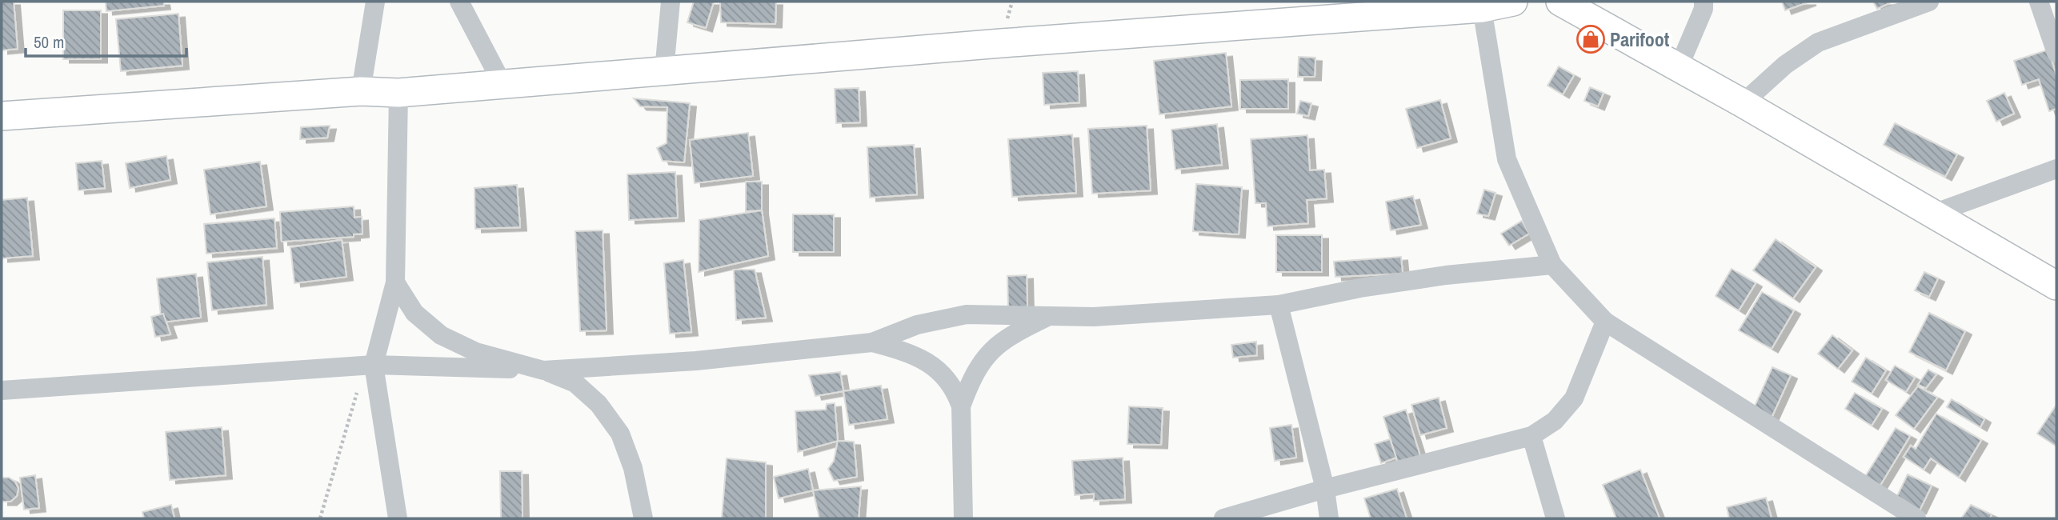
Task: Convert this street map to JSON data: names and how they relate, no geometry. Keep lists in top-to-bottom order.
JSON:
{
  "places": {
    "shop": ["Parifoot"]
  },
  "scale_bar": "50 m"
}
